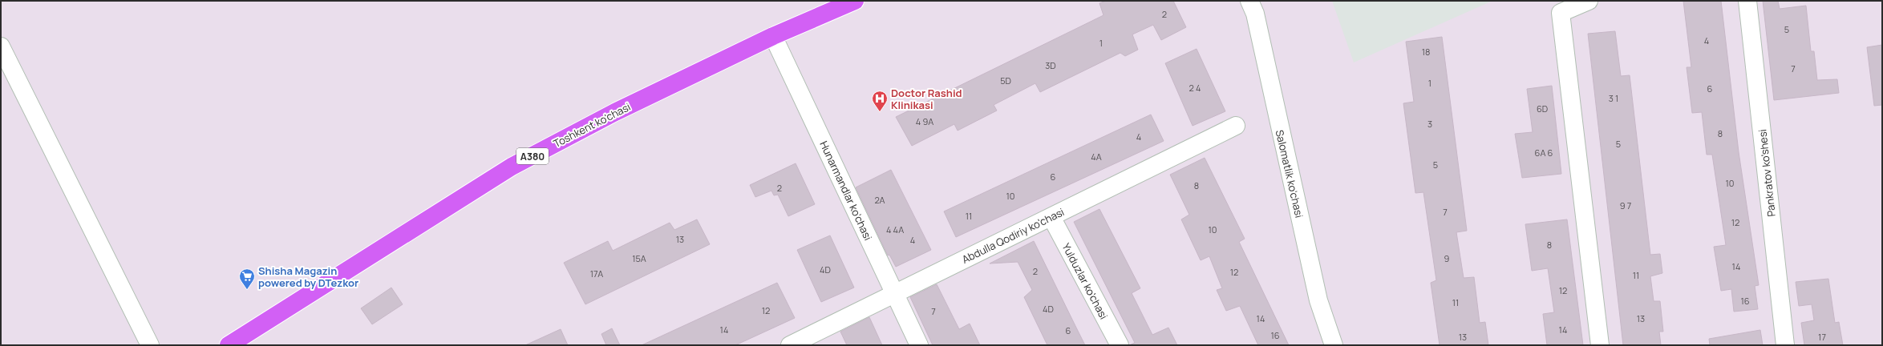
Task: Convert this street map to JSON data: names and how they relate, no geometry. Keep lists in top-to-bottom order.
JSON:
{
  "streets": {
    "highway": ["Toshkent ko'chasi", "A380"],
    "street": [
      "Pankratov ko'shesi",
      "Salomatlik ko'chasi",
      "Hunarmandlar ko'chasi",
      "Abdulla Qodiriy ko'chasi",
      "Yulduzlar ko'chasi"
    ]
  },
  "crossings": [
    ["Toshkent ko'chasi", "Hunarmandlar ko'chasi"],
    ["Hunarmandlar ko'chasi", "Abdulla Qodiriy ko'chasi"],
    ["Abdulla Qodiriy ko'chasi", "Yulduzlar ko'chasi"]
  ],
  "places": {
    "hospital": ["Doctor Rashid Klinikasi"],
    "supermarket": ["Shisha Magazin powered by DTezkor"]
  },
  "house_numbers": [
    "2",
    "5",
    "4",
    "1",
    "18",
    "3D",
    "7",
    "5D",
    "1",
    "2 4",
    "6",
    "3 1",
    "6D",
    "4 9A",
    "3",
    "8",
    "4",
    "5",
    "6A 6",
    "4A",
    "5",
    "6",
    "10",
    "8",
    "2",
    "10",
    "2A",
    "9 7",
    "7",
    "11",
    "12",
    "4 4A",
    "10",
    "13",
    "4",
    "8",
    "15A",
    "9",
    "14",
    "4D",
    "2",
    "12",
    "17A",
    "11",
    "12",
    "16",
    "11",
    "4D",
    "12",
    "7",
    "14",
    "13",
    "14",
    "14",
    "6",
    "16",
    "13",
    "17"
  ]
}
